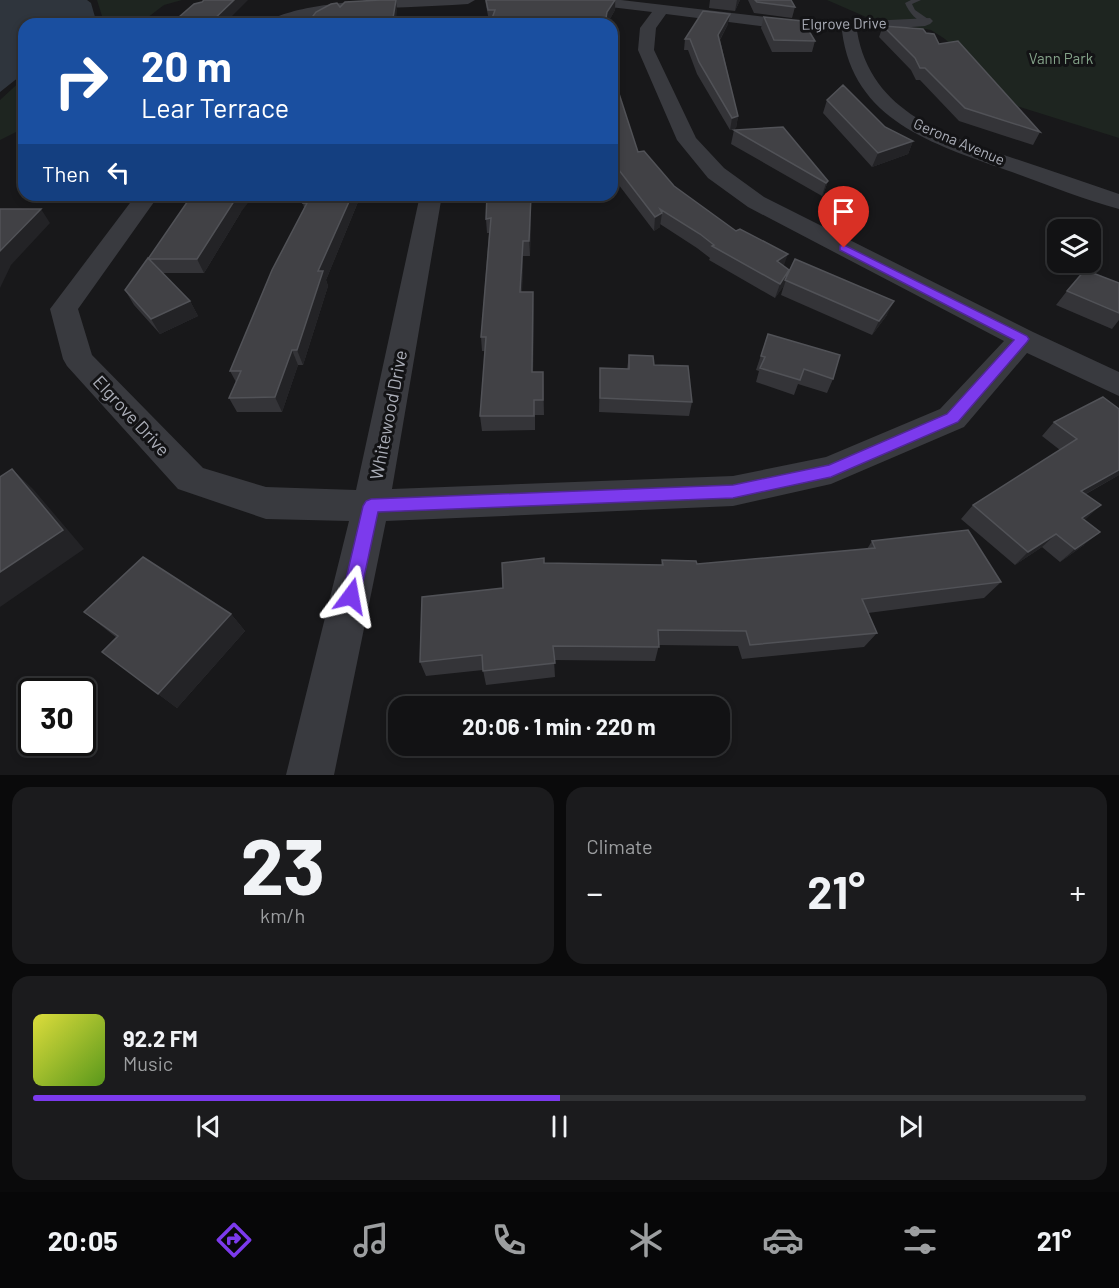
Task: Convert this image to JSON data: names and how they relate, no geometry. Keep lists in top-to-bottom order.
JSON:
{
  "streets": {
    "street": ["Elgrove Drive", "Gerona Avenue", "Whitewood Drive"]
  },
  "crossings": [
    ["Elgrove Drive", "Gerona Avenue"],
    ["Elgrove Drive", "Whitewood Drive"]
  ],
  "parks": ["Vann Park"],
  "page": {
    "turn": ["20 m", "Lear Terrace"],
    "then": "Then",
    "limit": "30",
    "trip": "20:06 · 1 min · 220 m",
    "tile": [
      ["23", "km/h"],
      "Climate"
    ],
    "heat": ["−", "21°", "+"],
    "song": ["92.2 FM", "Music"],
    "tabs": ["20:05", "21°"]
  }
}
